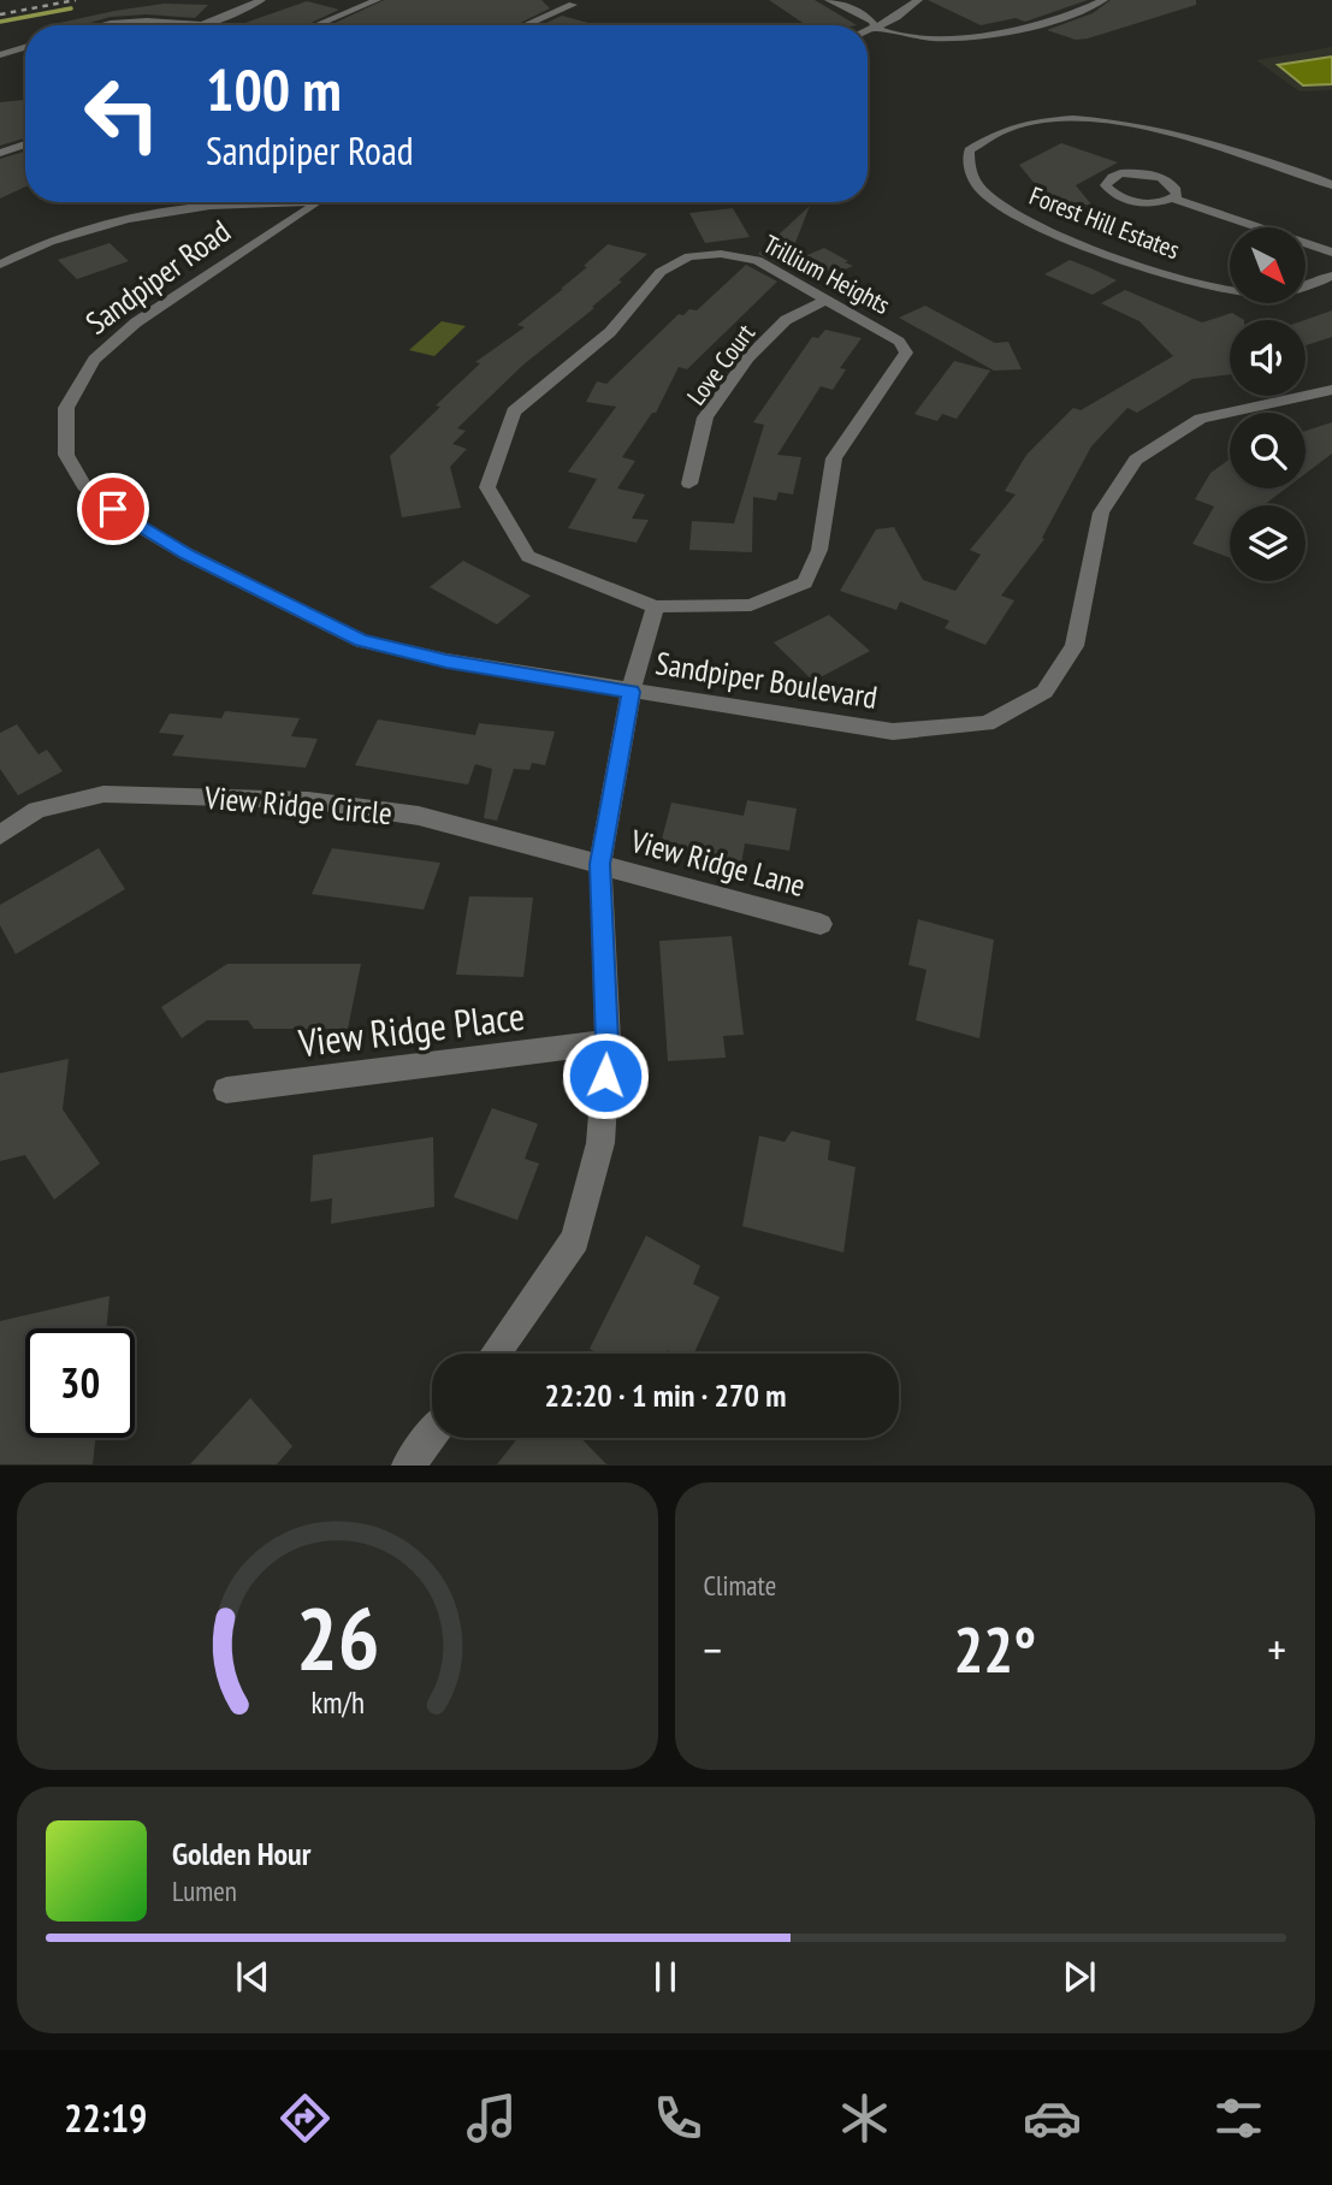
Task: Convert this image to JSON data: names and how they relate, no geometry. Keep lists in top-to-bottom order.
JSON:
{
  "streets": {
    "street": [
      "Forest Hill Estates",
      "Trillium Heights",
      "Sandpiper Road",
      "Love Court",
      "Sandpiper Boulevard",
      "View Ridge Circle",
      "View Ridge Lane",
      "View Ridge Place"
    ]
  },
  "crossings": [
    ["Trillium Heights", "Love Court"],
    ["Sandpiper Road", "Sandpiper Boulevard"],
    ["View Ridge Circle", "View Ridge Lane"]
  ],
  "north": "bottom right",
  "page": {
    "turn": ["100 m", "Sandpiper Road"],
    "limit": "30",
    "trip": "22:20 · 1 min · 270 m",
    "tile": "Climate",
    "heat": ["−", "22°", "+"],
    "song": ["Golden Hour", "Lumen"],
    "tabs": "22:19",
    "gauge": ["26", "km/h"]
  }
}
